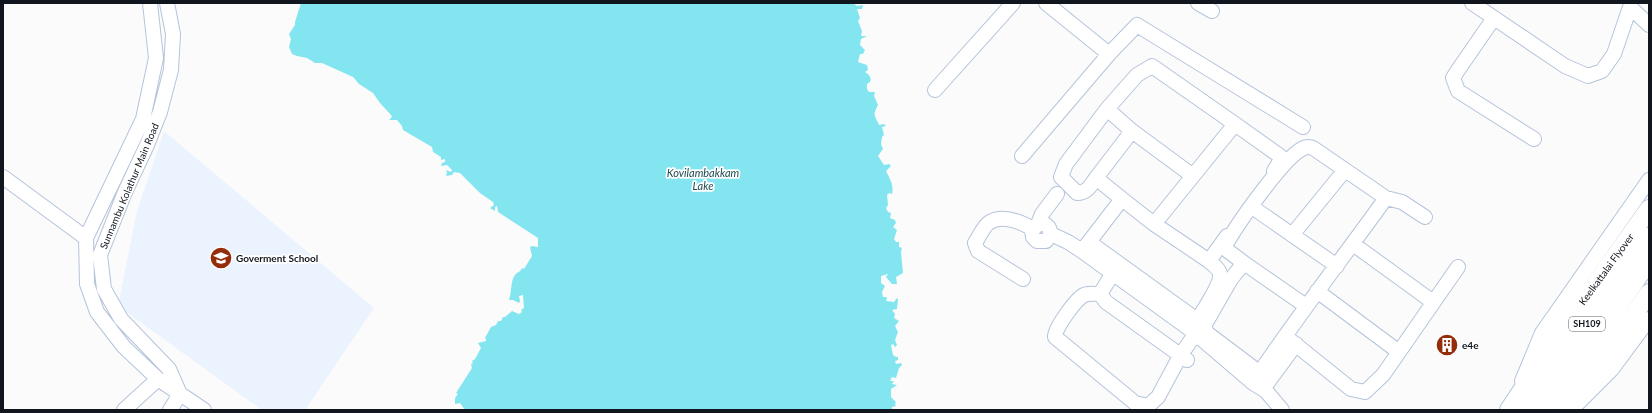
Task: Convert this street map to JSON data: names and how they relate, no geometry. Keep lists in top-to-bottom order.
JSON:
{
  "streets": {
    "main road": ["Keelkattalai Flyover", "SH109"],
    "street": ["Sunnambu Kolathur Main Road"]
  },
  "crossings": [
    ["Keelkattalai Flyover", "SH109"]
  ],
  "water": ["Kovilambakkam Lake"],
  "places": {
    "school or university": ["Goverment School"],
    "building": ["e4e"]
  }
}
